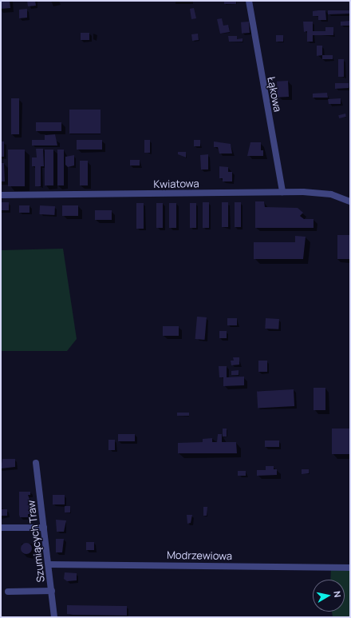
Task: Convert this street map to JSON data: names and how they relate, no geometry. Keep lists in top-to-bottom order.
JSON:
{
  "streets": {
    "street": [
      "Łąkowa",
      "Kwiatowa",
      "Szumiących Traw",
      "Modrzewiowa"
    ]
  },
  "crossings": [
    ["Łąkowa", "Kwiatowa"],
    ["Szumiących Traw", "Modrzewiowa"]
  ],
  "north": "right"
}
